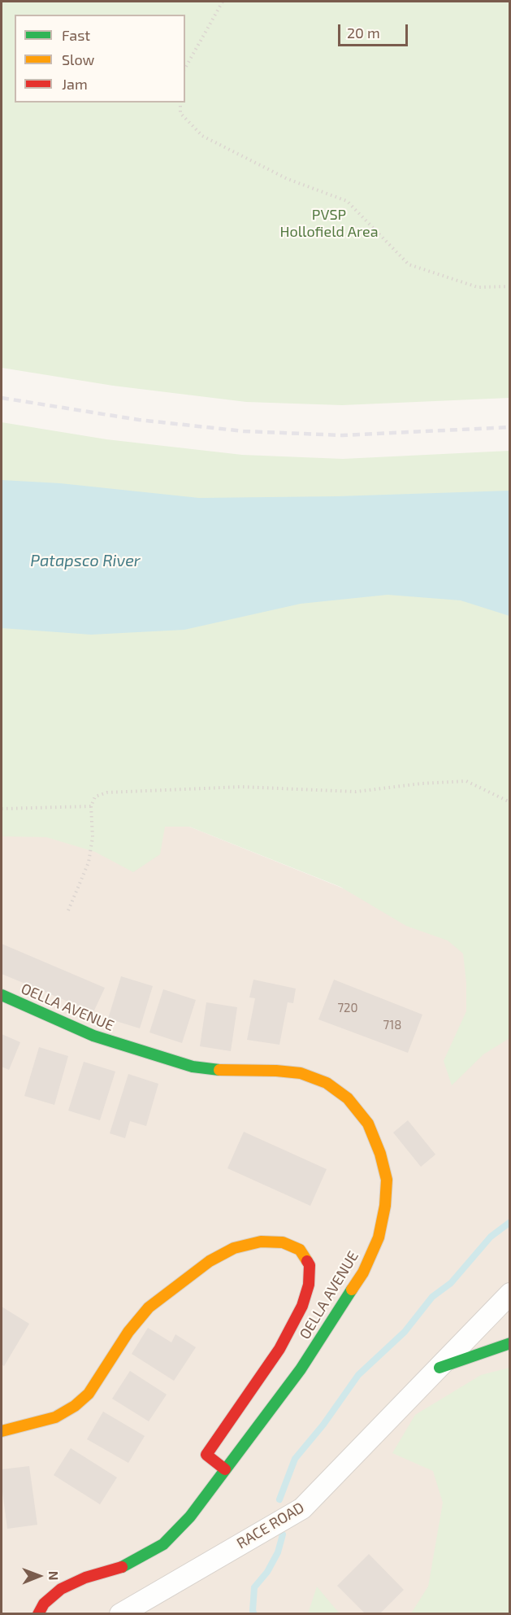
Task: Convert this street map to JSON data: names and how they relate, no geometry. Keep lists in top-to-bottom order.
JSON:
{
  "streets": {
    "street": ["OELLA AVENUE", "RACE ROAD"]
  },
  "water": ["Patapsco River"],
  "parks": ["PVSP Hollofield Area"],
  "house_numbers": ["720", "718"],
  "legend": ["Fast", "Slow", "Jam"],
  "scale_bar": "20 m",
  "north": "right"
}
